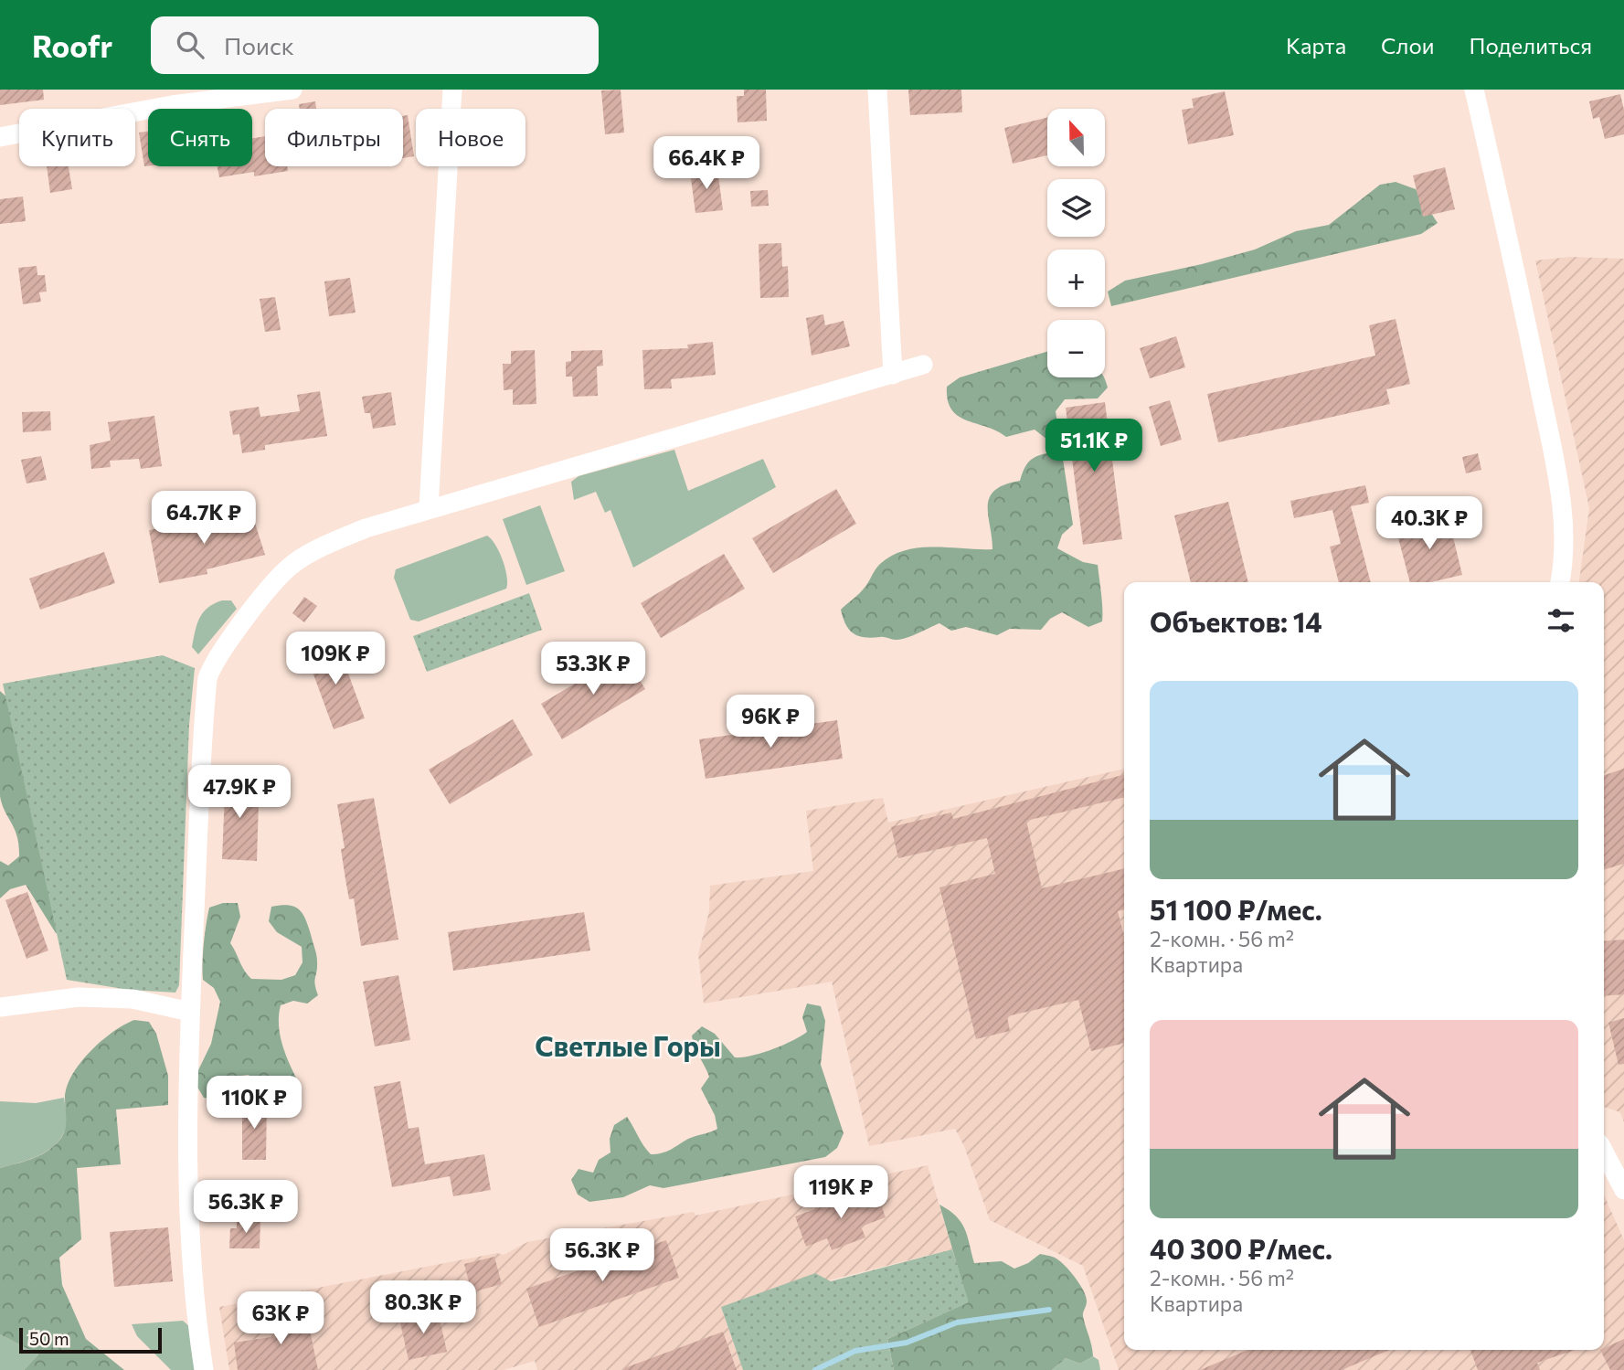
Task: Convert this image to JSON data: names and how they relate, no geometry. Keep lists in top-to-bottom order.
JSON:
{
  "districts": ["Светлые Горы"],
  "scale_bar": "50 m",
  "north": "top",
  "page": {
    "header": "Roofr",
    "search": "Поиск",
    "nav": ["Карта", "Слои", "Поделиться"],
    "map_buttons": ["+", "−"],
    "chip": [
      "Купить",
      "Снять",
      "Фильтры",
      "Новое"
    ],
    "price": [
      "66.4K ₽",
      "51.1K ₽",
      "64.7K ₽",
      "40.3K ₽",
      "109K ₽",
      "53.3K ₽",
      "96K ₽",
      "47.9K ₽",
      "110K ₽",
      "119K ₽",
      "56.3K ₽",
      "56.3K ₽",
      "80.3K ₽",
      "63K ₽"
    ],
    "heading": "Объектов: 14",
    "list": [
      {
        "name": "51 100 ₽/мес.",
        "note": "2-комн. · 56 m² · Квартира"
      },
      {
        "name": "40 300 ₽/мес.",
        "note": "2-комн. · 56 m² · Квартира"
      }
    ],
    "scale": "50 m"
  }
}
